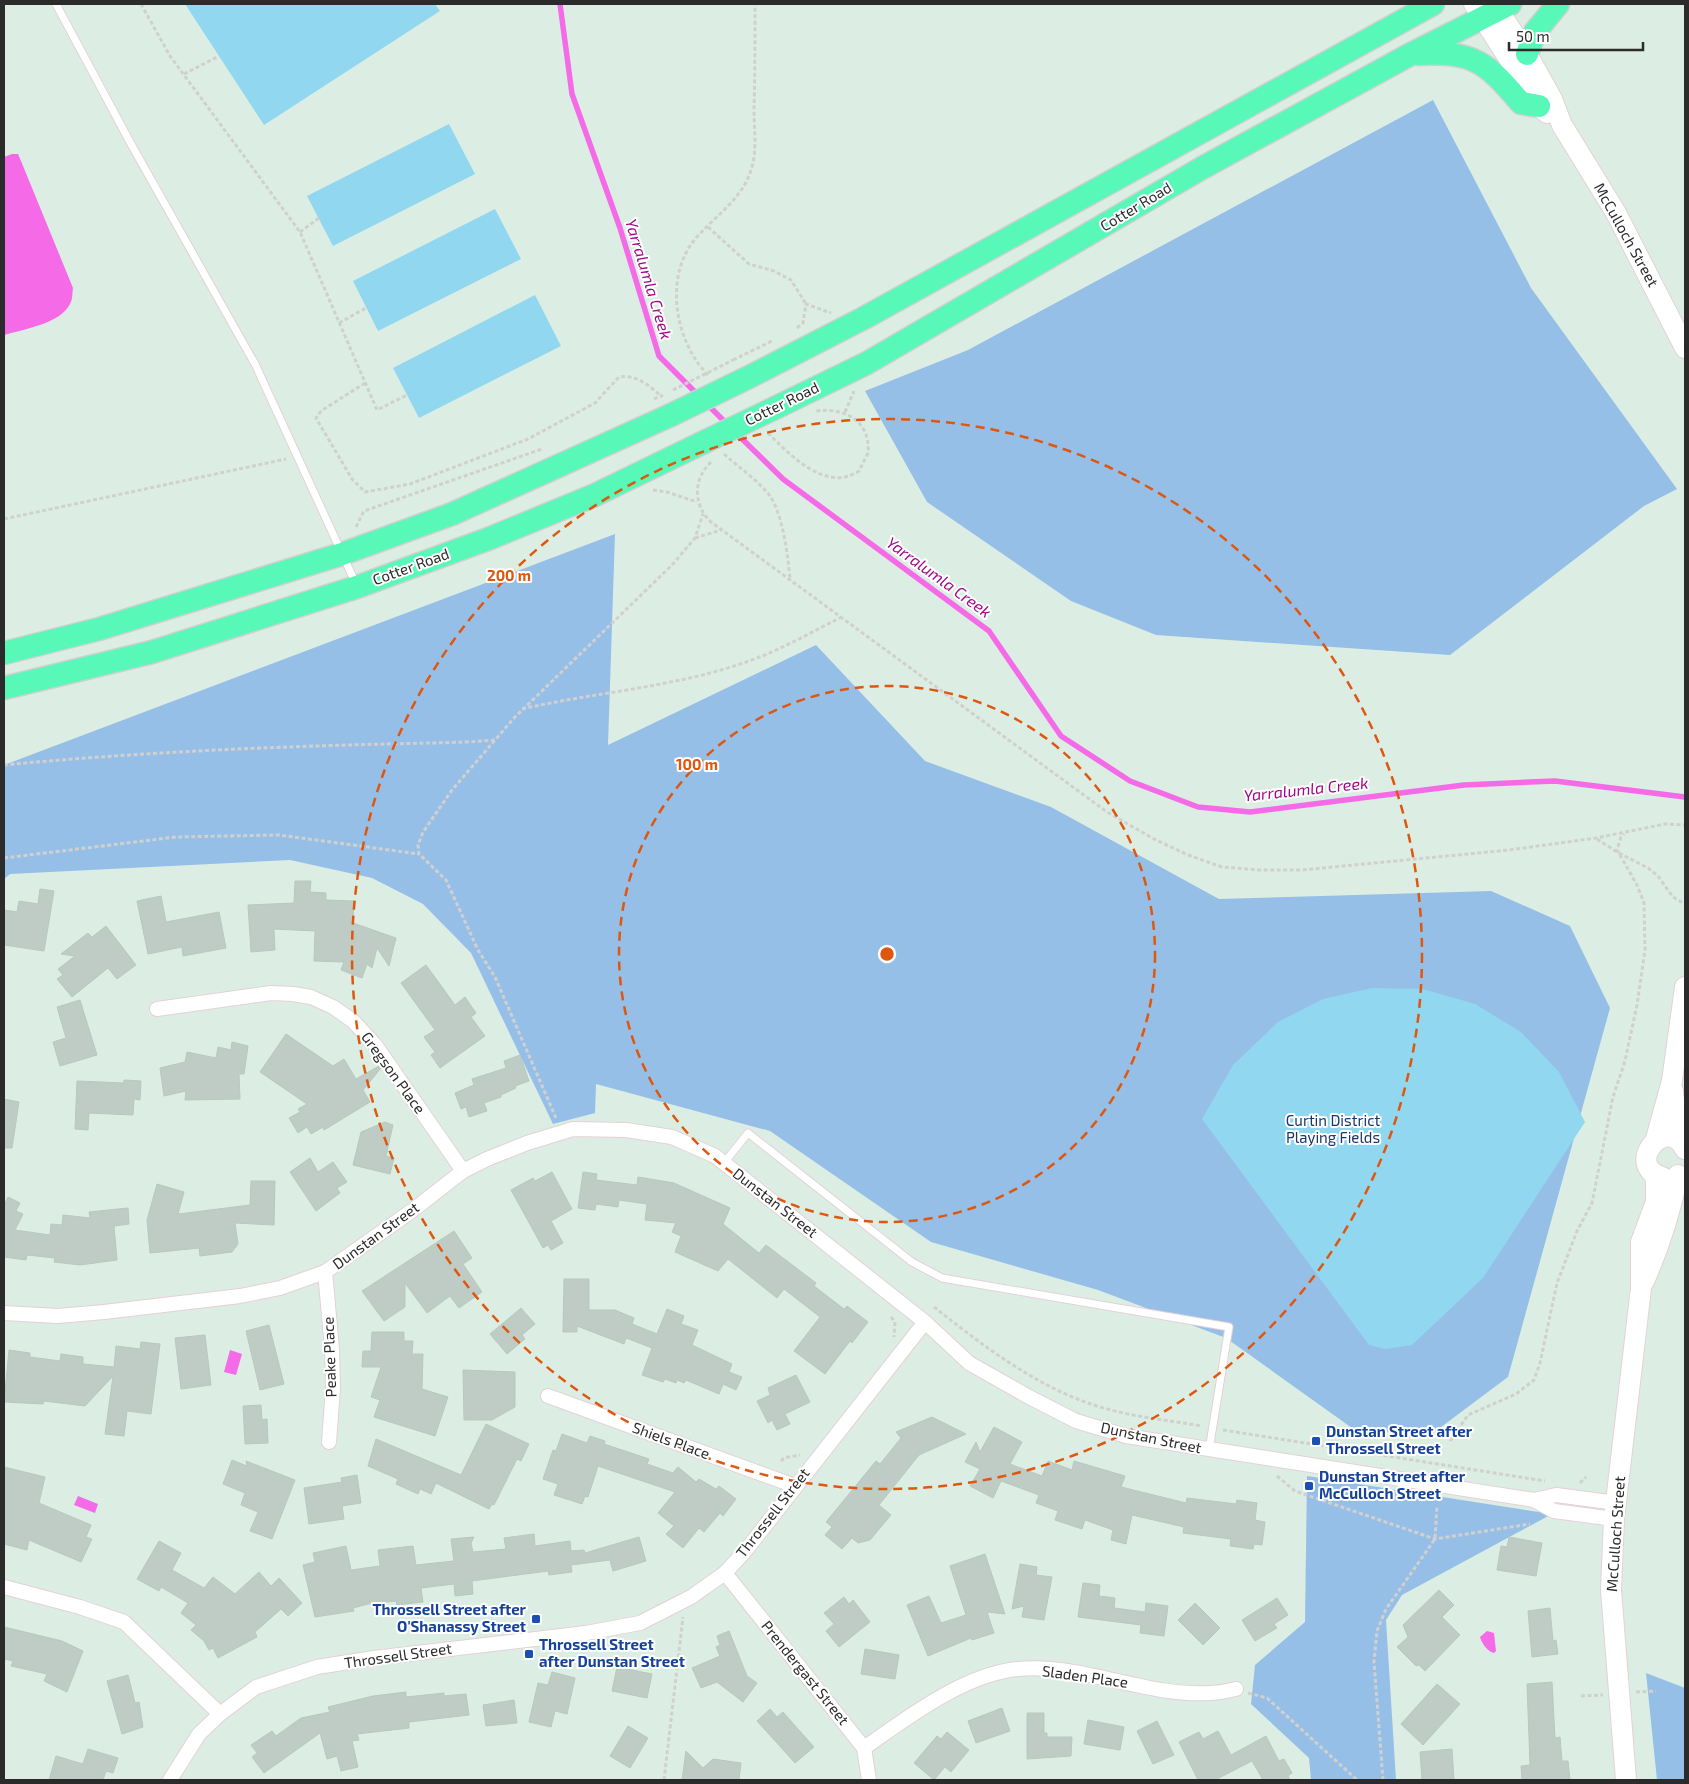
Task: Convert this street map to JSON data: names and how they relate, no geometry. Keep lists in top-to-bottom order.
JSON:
{
  "streets": {
    "main road": ["Cotter Road", "McCulloch Street"],
    "street": [
      "Gregson Place",
      "Dunstan Street",
      "Peake Place",
      "Shiels Place",
      "Throssell Street",
      "Prendergast Street",
      "Sladen Place"
    ]
  },
  "crossings": [
    ["Cotter Road", "McCulloch Street"],
    ["McCulloch Street", "Dunstan Street"],
    ["Gregson Place", "Dunstan Street"],
    ["Dunstan Street", "Peake Place"],
    ["Dunstan Street", "Throssell Street"],
    ["Shiels Place", "Throssell Street"],
    ["Throssell Street", "Prendergast Street"],
    ["Prendergast Street", "Sladen Place"]
  ],
  "water": ["Yarralumla Creek"],
  "parks": ["Curtin District Playing Fields"],
  "places": {
    "transit": [
      "Dunstan Street after Throssell Street",
      "Dunstan Street after McCulloch Street",
      "Throssell Street after O'Shanassy Street",
      "Throssell Street after Dunstan Street"
    ]
  },
  "scale_bar": "50 m",
  "rings": ["200 m", "100 m"]
}
